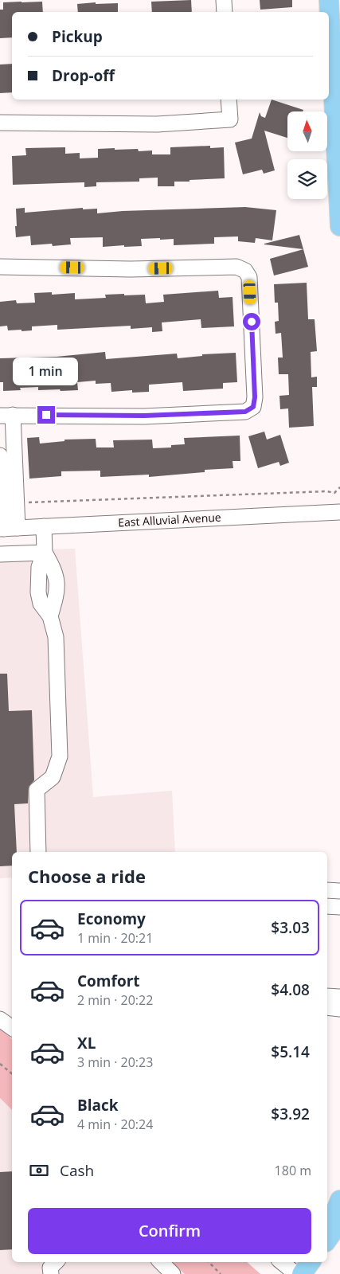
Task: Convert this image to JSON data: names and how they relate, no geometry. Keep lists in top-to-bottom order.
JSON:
{
  "streets": {
    "street": ["East Alluvial Avenue"]
  },
  "north": "top",
  "page": {
    "banner": ["Pickup", "Drop-off"],
    "bubble": "1 min",
    "heading": "Choose a ride",
    "list": [
      {
        "name": "Economy",
        "note": "1 min · 20:21",
        "value": "$3.03"
      },
      {
        "name": "Comfort",
        "note": "2 min · 20:22",
        "value": "$4.08"
      },
      {
        "name": "XL",
        "note": "3 min · 20:23",
        "value": "$5.14"
      },
      {
        "name": "Black",
        "note": "4 min · 20:24",
        "value": "$3.92"
      }
    ],
    "pay": ["Cash", "180 m"],
    "buttons": "Confirm"
  }
}
